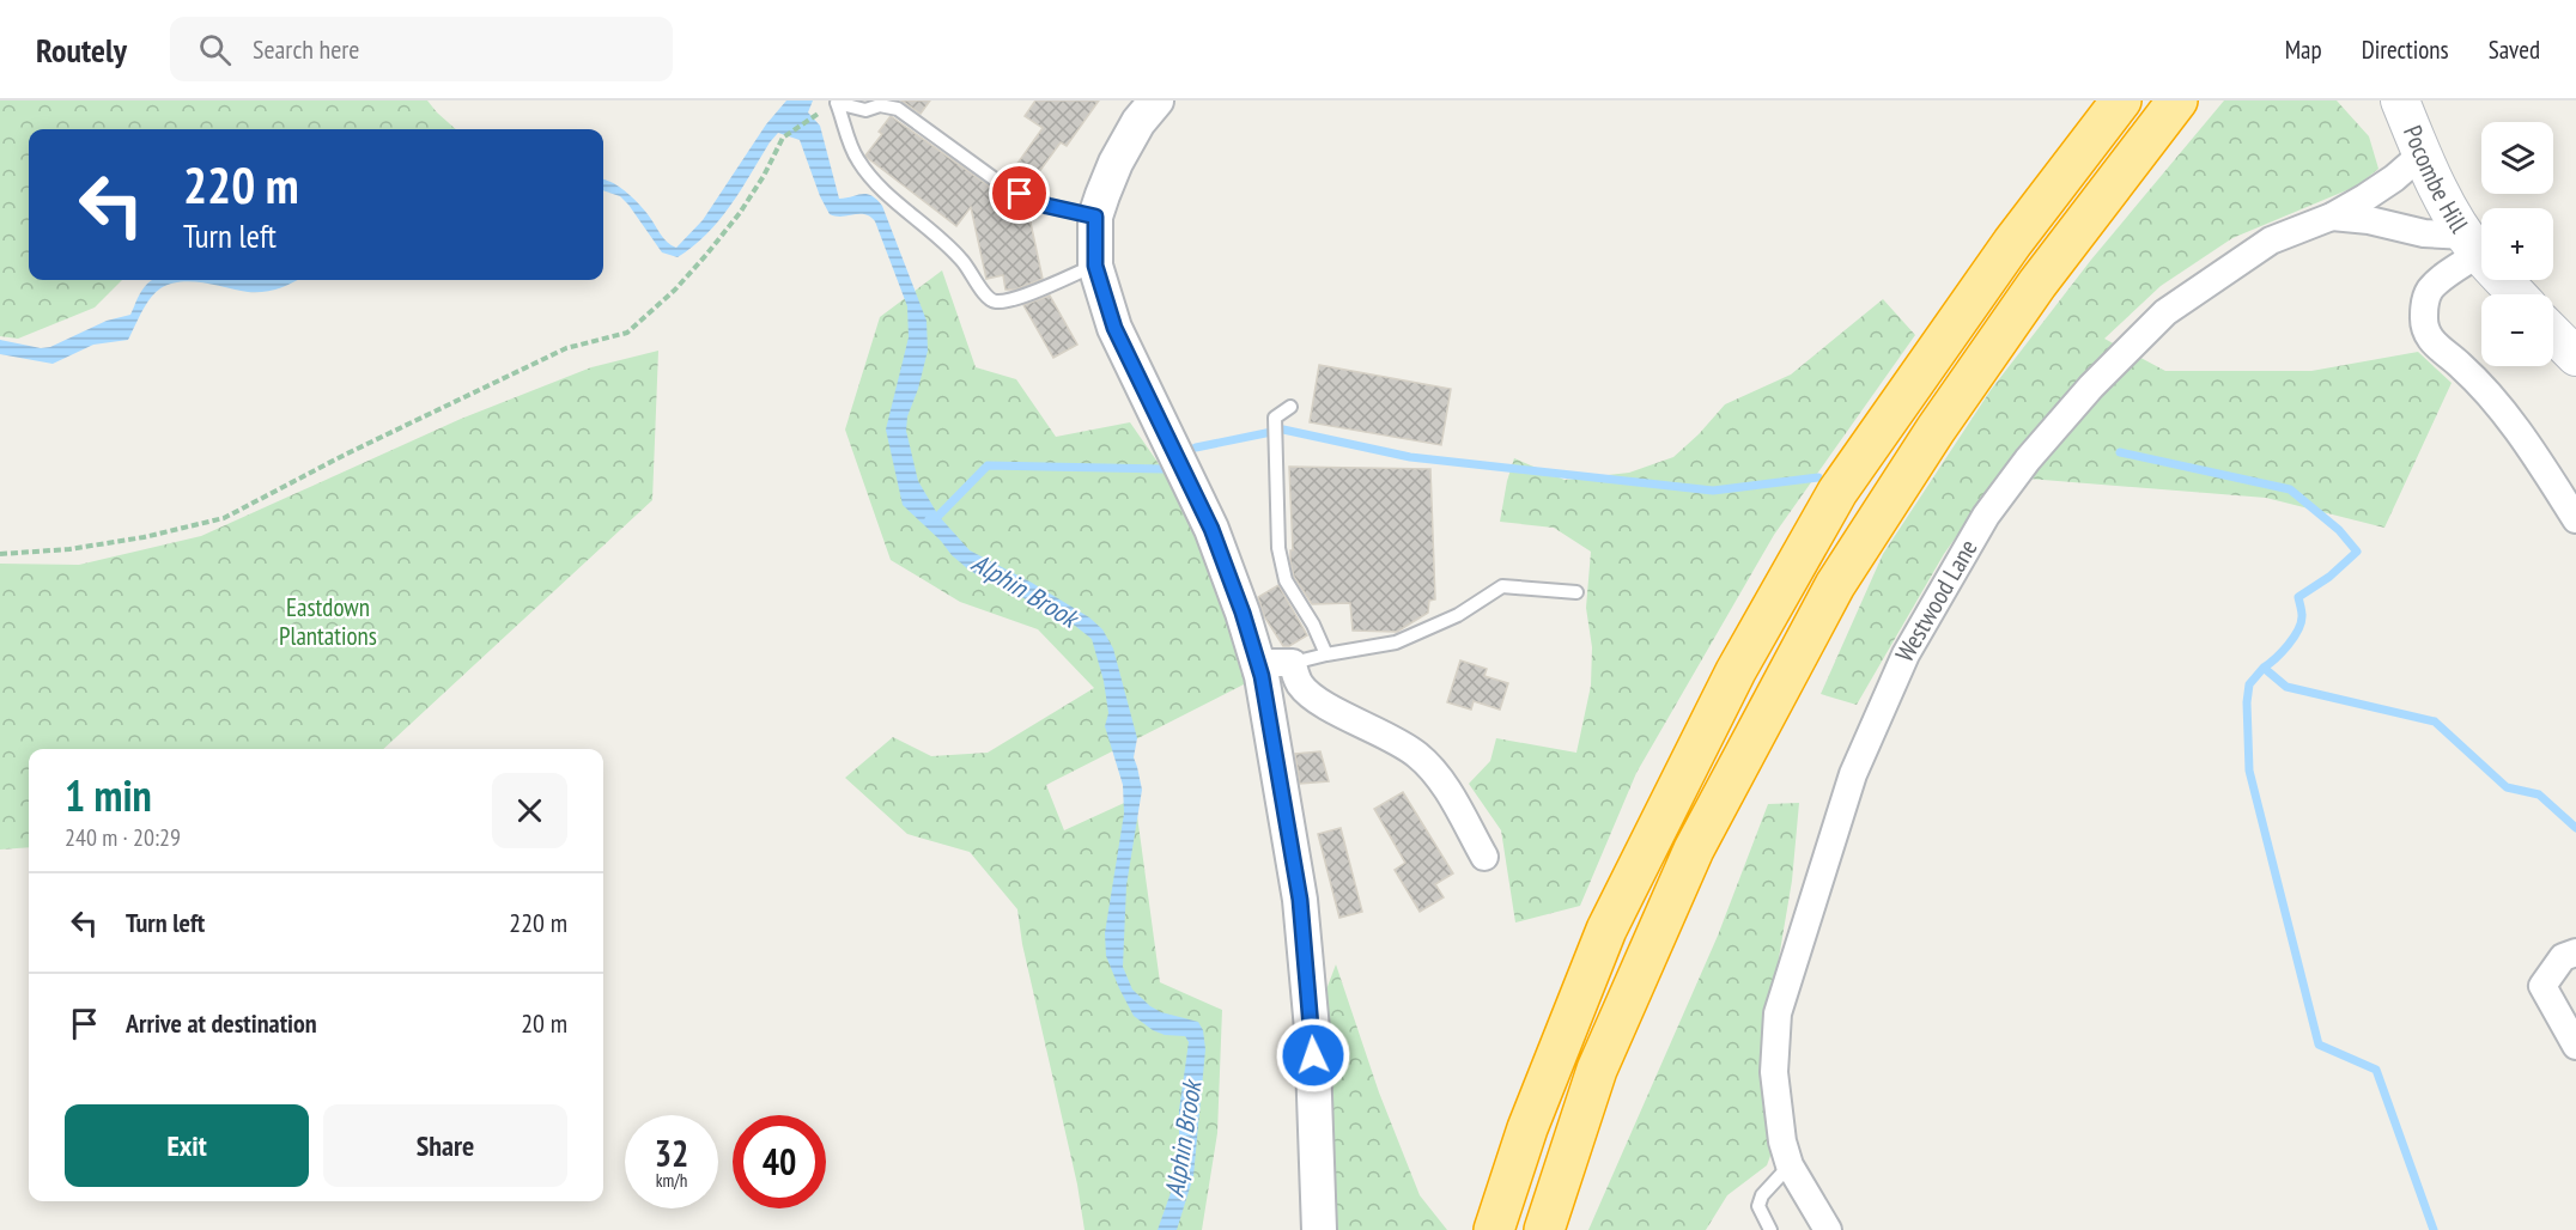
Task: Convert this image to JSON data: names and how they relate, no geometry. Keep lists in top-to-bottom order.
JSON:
{
  "streets": {
    "main road": ["Pocombe Hill"],
    "street": ["Westwood Lane"]
  },
  "crossings": [
    ["Pocombe Hill", "Westwood Lane"]
  ],
  "water": ["Alphin Brook"],
  "parks": ["Eastdown Plantations"],
  "page": {
    "header": "Routely",
    "search": "Search here",
    "nav": ["Map", "Directions", "Saved"],
    "map_buttons": ["+", "−"],
    "turn": ["220 m", "Turn left"],
    "heading": ["1 min", "240 m · 20:29"],
    "list": [
      {
        "name": "Turn left",
        "value": "220 m"
      },
      {
        "name": "Arrive at destination",
        "value": "20 m"
      }
    ],
    "buttons": ["Exit", "Share"],
    "speed": "32 km/h",
    "limit": "40"
  }
}
